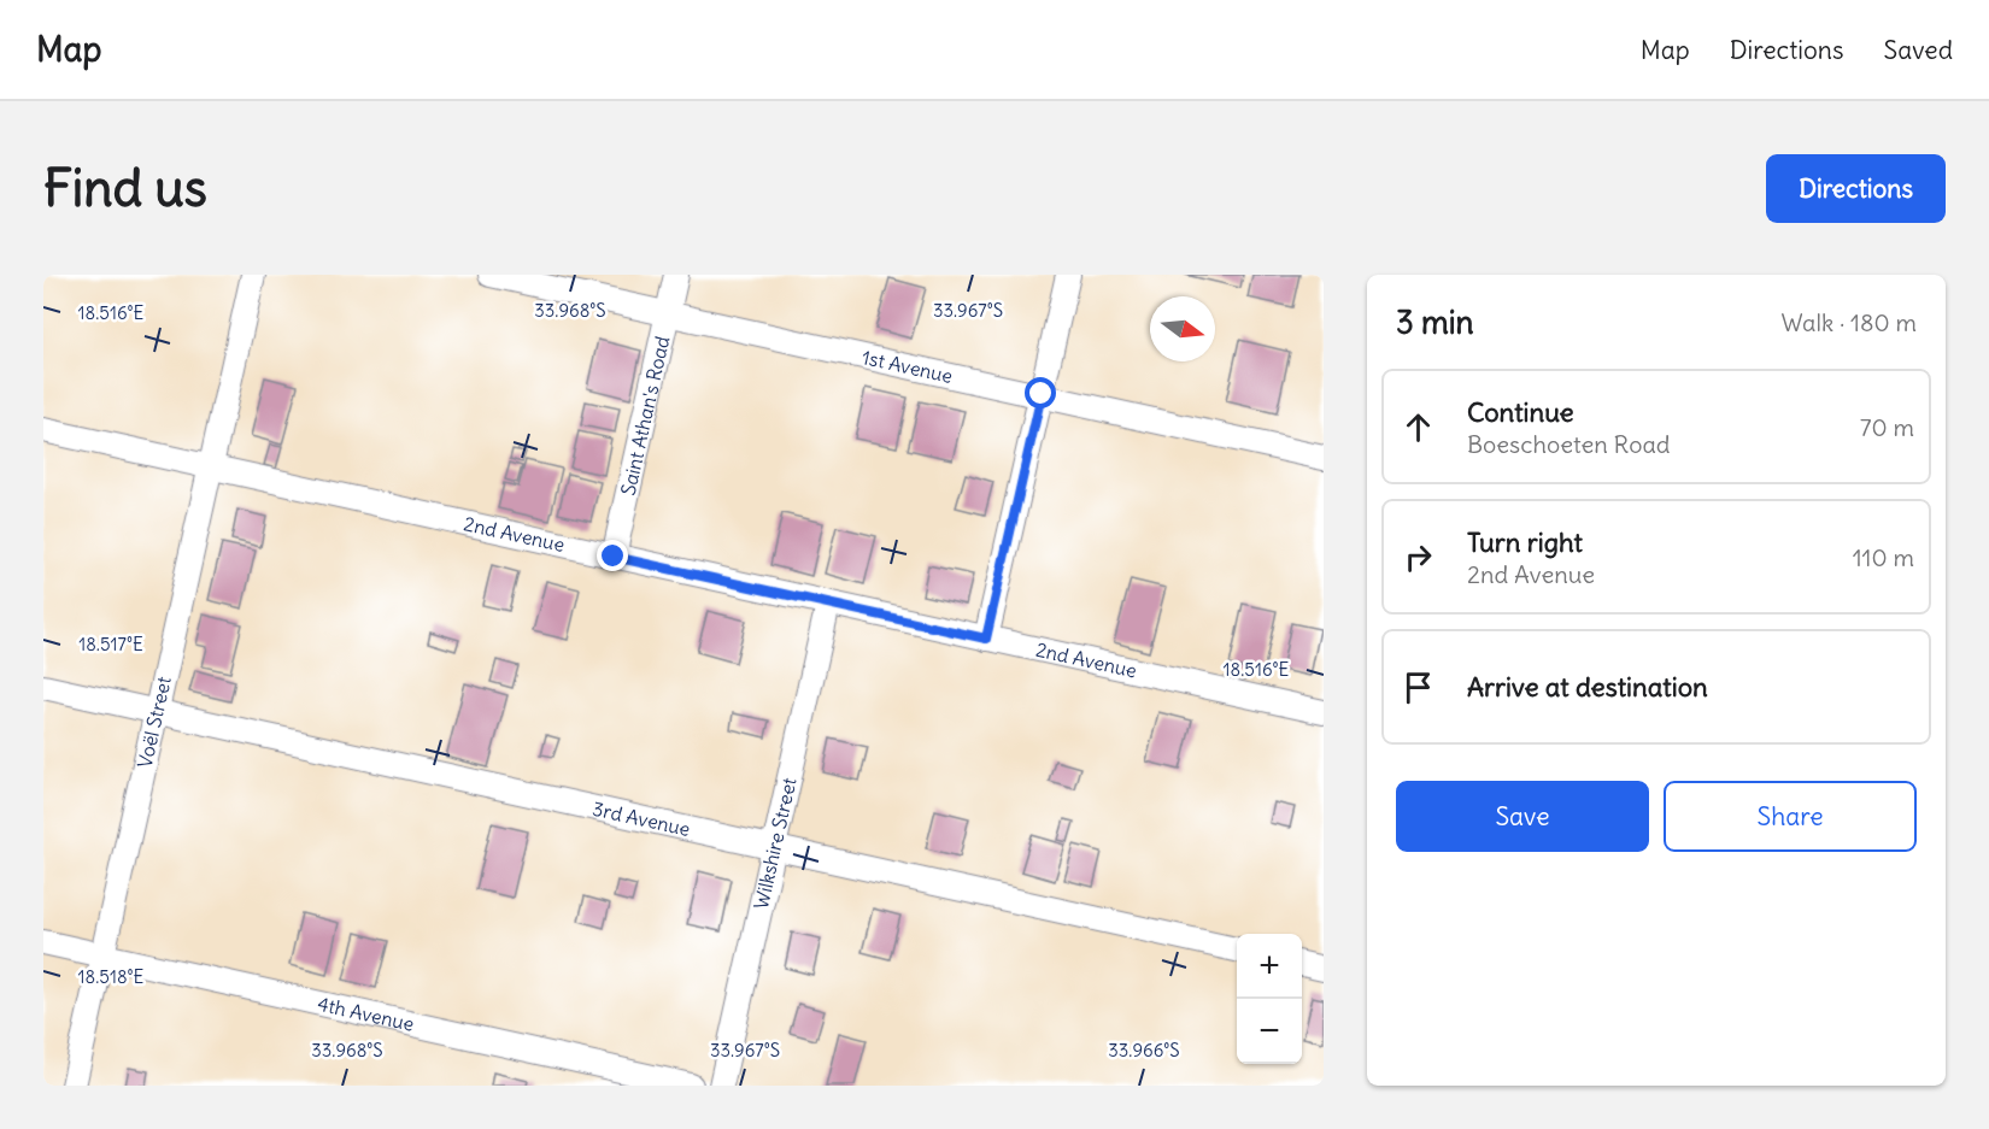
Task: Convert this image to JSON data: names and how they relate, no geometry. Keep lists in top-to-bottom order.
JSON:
{
  "streets": {
    "street": [
      "1st Avenue",
      "Saint Athan's Road",
      "2nd Avenue",
      "Voël Street",
      "3rd Avenue",
      "Wilkshire Street",
      "4th Avenue"
    ]
  },
  "crossings": [
    ["1st Avenue", "Saint Athan's Road"],
    ["Saint Athan's Road", "2nd Avenue"],
    ["2nd Avenue", "Voël Street"],
    ["2nd Avenue", "Wilkshire Street"],
    ["Voël Street", "3rd Avenue"],
    ["Voël Street", "4th Avenue"],
    ["3rd Avenue", "Wilkshire Street"]
  ],
  "north": "right",
  "page": {
    "header": "Map",
    "nav": ["Map", "Directions", "Saved"],
    "buttons": [
      "Directions",
      ["Save", "Share"]
    ],
    "title": "Find us",
    "heading": ["3 min", "Walk · 180 m"],
    "list": [
      ["Continue", "Boeschoeten Road", "70 m"],
      ["Turn right", "2nd Avenue", "110 m"],
      "Arrive at destination"
    ],
    "map_buttons": ["+", "−"]
  },
  "coordinates": [
    "33.968°S",
    "33.967°S",
    "18.516°E",
    "18.517°E",
    "18.518°E",
    "33.966°S"
  ]
}
